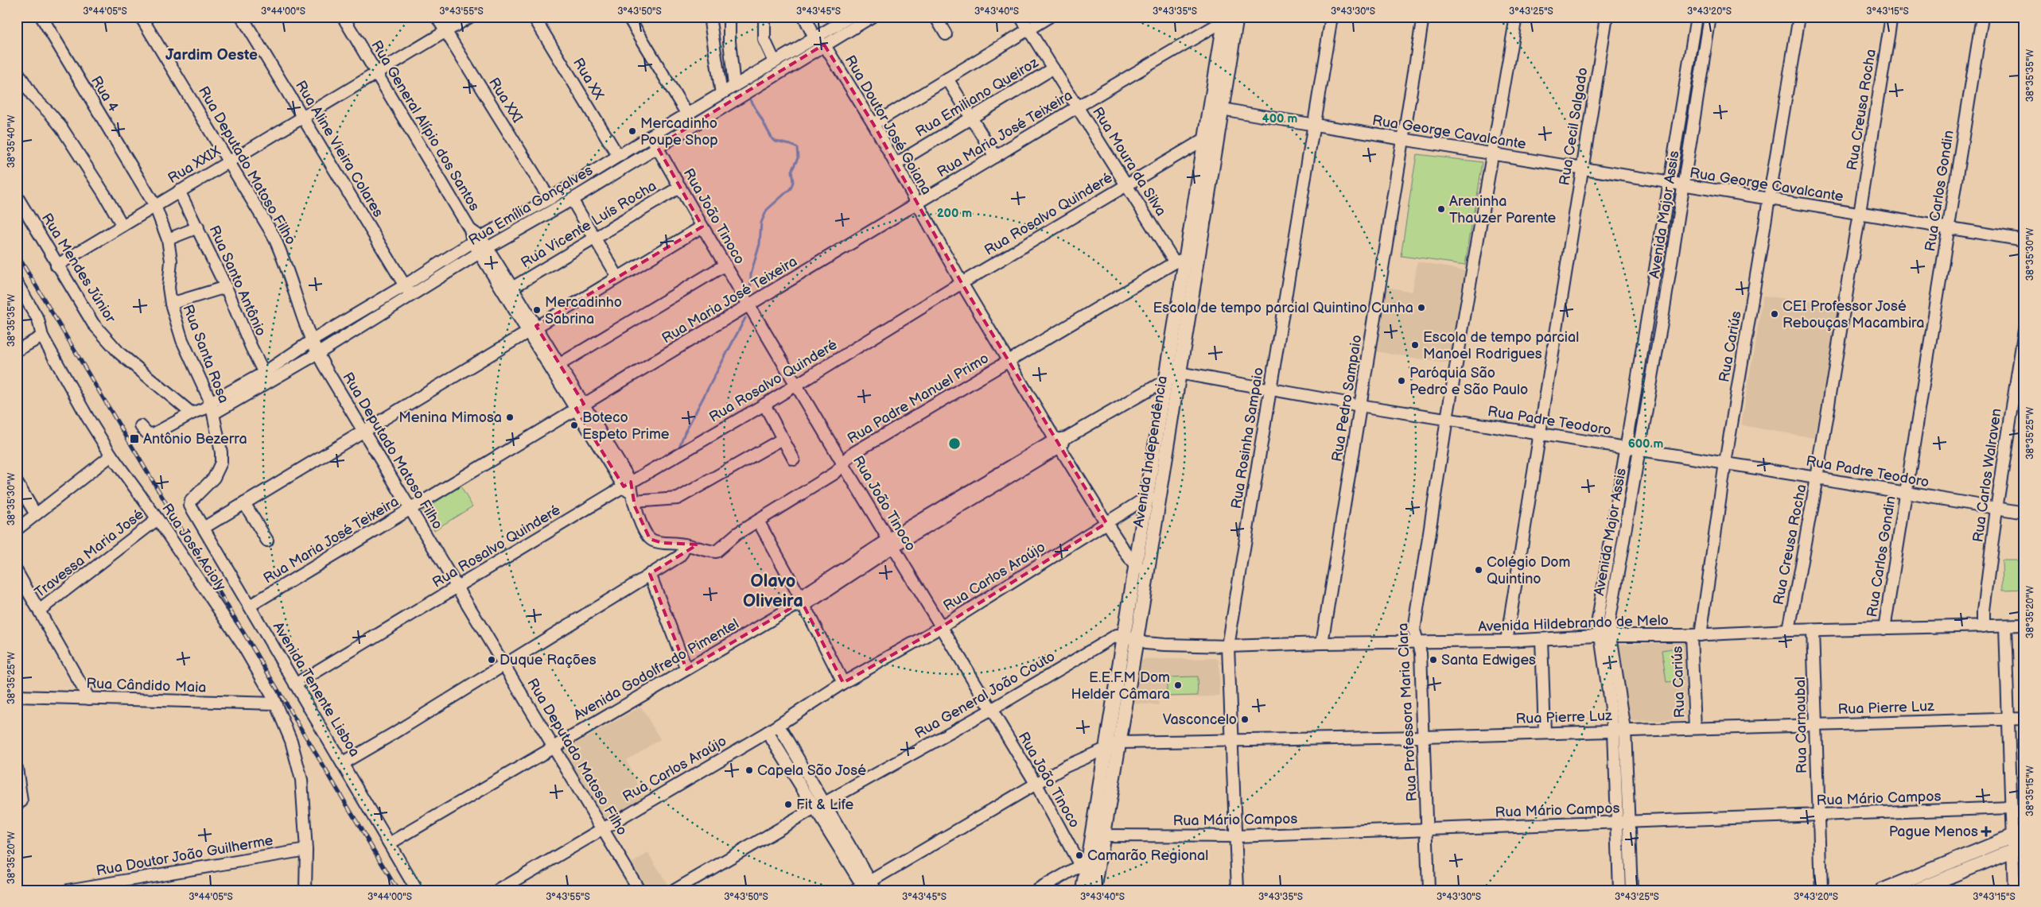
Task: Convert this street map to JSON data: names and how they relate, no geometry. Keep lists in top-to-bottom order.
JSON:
{
  "streets": {
    "main road": ["Avenida Independência"],
    "street": [
      "Rua XX",
      "Rua 4",
      "Rua Emiliano Queiroz",
      "Rua XXI",
      "Rua Creusa Rocha",
      "Rua Doutor José Goiana",
      "Rua General Alípio dos Santos",
      "Rua Cecil Salgado",
      "Rua George Cavalcante",
      "Rua Maria José Teixeira",
      "Rua Aline Vieira Colares",
      "Rua Moura da Silva",
      "Rua XXIX",
      "Rua Deputado Matoso Filho",
      "Rua Carlos Gondin",
      "Rua Emília Gonçalves",
      "Rua Rosalvo Quinderé",
      "Avenida Major Assis",
      "Rua João Tinoco",
      "Rua Vicente Luís Rocha",
      "Rua Mendes Júnior",
      "Rua Santo Antônio",
      "Rua Cariús",
      "Rua Santa Rosa",
      "Rua Padre Manuel Primo",
      "Rua Pedro Sampaio",
      "Rua Padre Teodoro",
      "Rua Rosinha Sampaio",
      "Rua Carlos Walraven",
      "Rua José Acioly",
      "Travessa Maria José",
      "Rua Carlos Araújo",
      "Avenida Hildebrando de Melo",
      "Avenida Godolfredo Pimentel",
      "Rua Cândido Maia",
      "Avenida Tenente Lisboa",
      "Rua General João Couto",
      "Rua Pierre Luz",
      "Rua Professora Maria Clara",
      "Rua Carnaubal",
      "Rua Mário Campos",
      "Rua Doutor João Guilherme"
    ]
  },
  "crossings": [
    ["Rua XX", "Rua Emília Gonçalves"],
    ["Rua 4", "Rua XXIX"],
    ["Rua 4", "Rua Santa Rosa"],
    ["Rua Emiliano Queiroz", "Rua Doutor José Goiana"],
    ["Rua Emiliano Queiroz", "Rua Moura da Silva"],
    ["Rua XXI", "Rua XXIX"],
    ["Rua XXI", "Rua Emília Gonçalves"],
    ["Rua Creusa Rocha", "Rua George Cavalcante"],
    ["Rua Creusa Rocha", "Rua Padre Teodoro"],
    ["Rua Creusa Rocha", "Avenida Hildebrando de Melo"],
    ["Rua Doutor José Goiana", "Rua Maria José Teixeira"],
    ["Rua Doutor José Goiana", "Rua Emília Gonçalves"],
    ["Rua Doutor José Goiana", "Rua Rosalvo Quinderé"],
    ["Rua Doutor José Goiana", "Rua Padre Manuel Primo"],
    ["Rua Doutor José Goiana", "Avenida Independência"],
    ["Rua Doutor José Goiana", "Rua Carlos Araújo"],
    ["Rua Doutor José Goiana", "Avenida Godolfredo Pimentel"],
    ["Rua General Alípio dos Santos", "Rua Maria José Teixeira"],
    ["Rua General Alípio dos Santos", "Rua XXIX"],
    ["Rua General Alípio dos Santos", "Rua Emília Gonçalves"],
    ["Rua General Alípio dos Santos", "Rua Rosalvo Quinderé"],
    ["Rua General Alípio dos Santos", "Rua Vicente Luís Rocha"],
    ["Rua General Alípio dos Santos", "Rua Padre Manuel Primo"],
    ["Rua Cecil Salgado", "Rua George Cavalcante"],
    ["Rua Cecil Salgado", "Rua Padre Teodoro"],
    ["Rua Cecil Salgado", "Avenida Hildebrando de Melo"],
    ["Rua George Cavalcante", "Rua Carlos Gondin"],
    ["Rua George Cavalcante", "Avenida Major Assis"],
    ["Rua George Cavalcante", "Rua Cariús"],
    ["Rua George Cavalcante", "Rua Pedro Sampaio"],
    ["Rua George Cavalcante", "Rua Rosinha Sampaio"],
    ["Rua George Cavalcante", "Avenida Independência"],
    ["Rua George Cavalcante", "Rua Professora Maria Clara"],
    ["Rua Maria José Teixeira", "Rua Moura da Silva"],
    ["Rua Maria José Teixeira", "Rua Deputado Matoso Filho"],
    ["Rua Maria José Teixeira", "Rua João Tinoco"],
    ["Rua Maria José Teixeira", "Avenida Independência"],
    ["Rua Maria José Teixeira", "Avenida Tenente Lisboa"],
    ["Rua Aline Vieira Colares", "Rua XXIX"],
    ["Rua Aline Vieira Colares", "Rua Emília Gonçalves"],
    ["Rua Moura da Silva", "Rua Rosalvo Quinderé"],
    ["Rua Moura da Silva", "Rua Padre Manuel Primo"],
    ["Rua Moura da Silva", "Avenida Independência"],
    ["Rua XXIX", "Rua Deputado Matoso Filho"],
    ["Rua XXIX", "Rua Mendes Júnior"],
    ["Rua XXIX", "Rua Santo Antônio"],
    ["Rua XXIX", "Rua Santa Rosa"],
    ["Rua Deputado Matoso Filho", "Rua Emília Gonçalves"],
    ["Rua Deputado Matoso Filho", "Rua Rosalvo Quinderé"],
    ["Rua Deputado Matoso Filho", "Rua Carlos Araújo"],
    ["Rua Deputado Matoso Filho", "Avenida Godolfredo Pimentel"],
    ["Rua Carlos Gondin", "Rua Padre Teodoro"],
    ["Rua Carlos Gondin", "Avenida Hildebrando de Melo"],
    ["Rua Emília Gonçalves", "Rua João Tinoco"],
    ["Rua Emília Gonçalves", "Rua Mendes Júnior"],
    ["Rua Emília Gonçalves", "Rua Santo Antônio"],
    ["Rua Emília Gonçalves", "Rua Santa Rosa"],
    ["Rua Rosalvo Quinderé", "Rua João Tinoco"],
    ["Rua Rosalvo Quinderé", "Avenida Independência"],
    ["Rua Rosalvo Quinderé", "Avenida Tenente Lisboa"],
    ["Avenida Major Assis", "Rua Padre Teodoro"],
    ["Avenida Major Assis", "Avenida Hildebrando de Melo"],
    ["Avenida Major Assis", "Rua Pierre Luz"],
    ["Avenida Major Assis", "Rua Mário Campos"],
    ["Rua João Tinoco", "Rua Vicente Luís Rocha"],
    ["Rua João Tinoco", "Rua Padre Manuel Primo"],
    ["Rua João Tinoco", "Avenida Independência"],
    ["Rua João Tinoco", "Rua Carlos Araújo"],
    ["Rua João Tinoco", "Avenida Godolfredo Pimentel"],
    ["Rua João Tinoco", "Rua General João Couto"],
    ["Rua João Tinoco", "Rua Pierre Luz"],
    ["Rua Cariús", "Rua Padre Teodoro"],
    ["Rua Cariús", "Avenida Hildebrando de Melo"],
    ["Rua Cariús", "Rua Pierre Luz"],
    ["Rua Santa Rosa", "Avenida Tenente Lisboa"],
    ["Rua Padre Manuel Primo", "Avenida Independência"],
    ["Rua Pedro Sampaio", "Rua Padre Teodoro"],
    ["Rua Pedro Sampaio", "Avenida Hildebrando de Melo"],
    ["Rua Padre Teodoro", "Rua Rosinha Sampaio"],
    ["Rua Padre Teodoro", "Avenida Independência"],
    ["Rua Padre Teodoro", "Rua Carlos Walraven"],
    ["Rua Padre Teodoro", "Rua Professora Maria Clara"],
    ["Rua Rosinha Sampaio", "Avenida Hildebrando de Melo"],
    ["Rua Rosinha Sampaio", "Rua Pierre Luz"],
    ["Rua Rosinha Sampaio", "Rua Mário Campos"],
    ["Avenida Independência", "Rua Carlos Araújo"],
    ["Avenida Independência", "Avenida Hildebrando de Melo"],
    ["Avenida Independência", "Avenida Godolfredo Pimentel"],
    ["Avenida Independência", "Rua General João Couto"],
    ["Avenida Independência", "Rua Pierre Luz"],
    ["Avenida Independência", "Rua Mário Campos"],
    ["Rua Carlos Walraven", "Avenida Hildebrando de Melo"],
    ["Rua José Acioly", "Travessa Maria José"],
    ["Rua José Acioly", "Rua Cândido Maia"],
    ["Rua José Acioly", "Rua Doutor João Guilherme"],
    ["Avenida Hildebrando de Melo", "Rua General João Couto"],
    ["Avenida Hildebrando de Melo", "Rua Professora Maria Clara"],
    ["Avenida Hildebrando de Melo", "Rua Carnaubal"],
    ["Avenida Godolfredo Pimentel", "Avenida Tenente Lisboa"],
    ["Rua Pierre Luz", "Rua Professora Maria Clara"],
    ["Rua Pierre Luz", "Rua Carnaubal"],
    ["Rua Professora Maria Clara", "Rua Mário Campos"],
    ["Rua Carnaubal", "Rua Mário Campos"]
  ],
  "districts": ["Jardim Oeste", "Olavo Oliveira"],
  "places": {
    "other": [
      "Mercadinho Poupe Shop",
      "Areninha Thauzer Parente",
      "Escola de tempo parcial Quintino Cunha",
      "Mercadinho Sabrina",
      "CEI Professor José Rebouças Macambira",
      "Escola de tempo parcial Manoel Rodrigues",
      "Paróquia São Pedro e São Paulo",
      "Menina Mimosa",
      "Boteco Espeto Prime",
      "Colégio Dom Quintino",
      "Duque Rações",
      "Santa Edwiges",
      "E.E.F.M Dom Helder Câmara",
      "Vasconcelo",
      "Capela São José",
      "Fit & Life",
      "Camarão Regional"
    ],
    "transit": ["Antônio Bezerra"],
    "health": ["Pague Menos"]
  },
  "coordinates": [
    "3°44'05\"S",
    "3°44'00\"S",
    "3°43'55\"S",
    "3°43'50\"S",
    "3°43'45\"S",
    "3°43'40\"S",
    "3°43'35\"S",
    "3°43'30\"S",
    "3°43'25\"S",
    "3°43'20\"S",
    "3°43'15\"S",
    "38°35'35\"W",
    "38°35'40\"W",
    "38°35'30\"W",
    "38°35'25\"W",
    "38°35'20\"W",
    "38°35'15\"W"
  ],
  "rings": ["400 m", "200 m", "600 m"]
}
